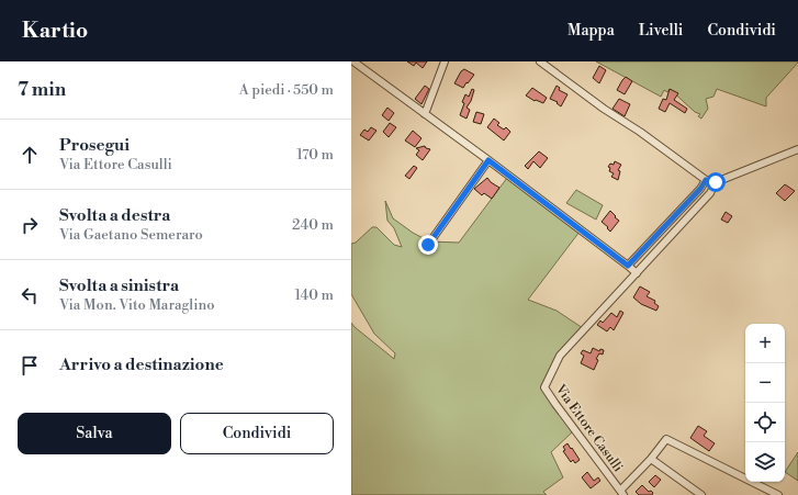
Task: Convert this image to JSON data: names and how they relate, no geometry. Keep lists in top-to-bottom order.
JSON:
{
  "streets": {
    "street": ["Via Ettore Casulli"]
  },
  "page": {
    "header": "Kartio",
    "nav": ["Mappa", "Livelli", "Condividi"],
    "heading": ["7 min", "A piedi · 550 m"],
    "list": [
      ["Prosegui", "Via Ettore Casulli", "170 m"],
      ["Svolta a destra", "Via Gaetano Semeraro", "240 m"],
      ["Svolta a sinistra", "Via Mon. Vito Maraglino", "140 m"],
      "Arrivo a destinazione"
    ],
    "map_buttons": ["+", "−"],
    "buttons": ["Salva", "Condividi"]
  }
}
